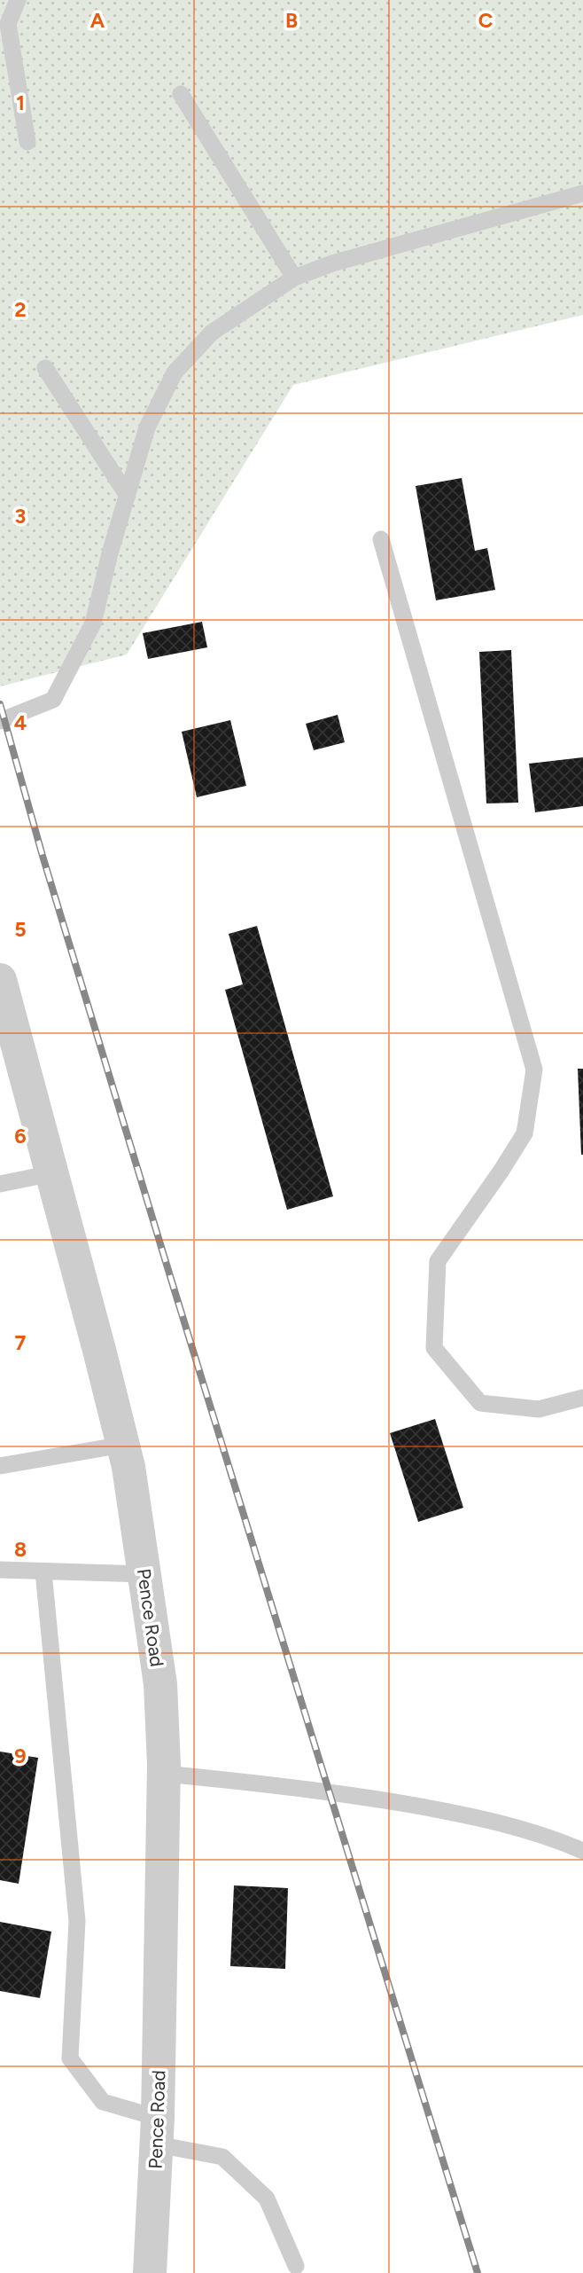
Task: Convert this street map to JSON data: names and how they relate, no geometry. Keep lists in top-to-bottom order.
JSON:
{
  "streets": {
    "street": ["Pence Road"]
  },
  "grid": {
    "columns": ["A", "B", "C"],
    "rows": [
      "1",
      "2",
      "3",
      "4",
      "5",
      "6",
      "7",
      "8",
      "9"
    ]
  }
}
